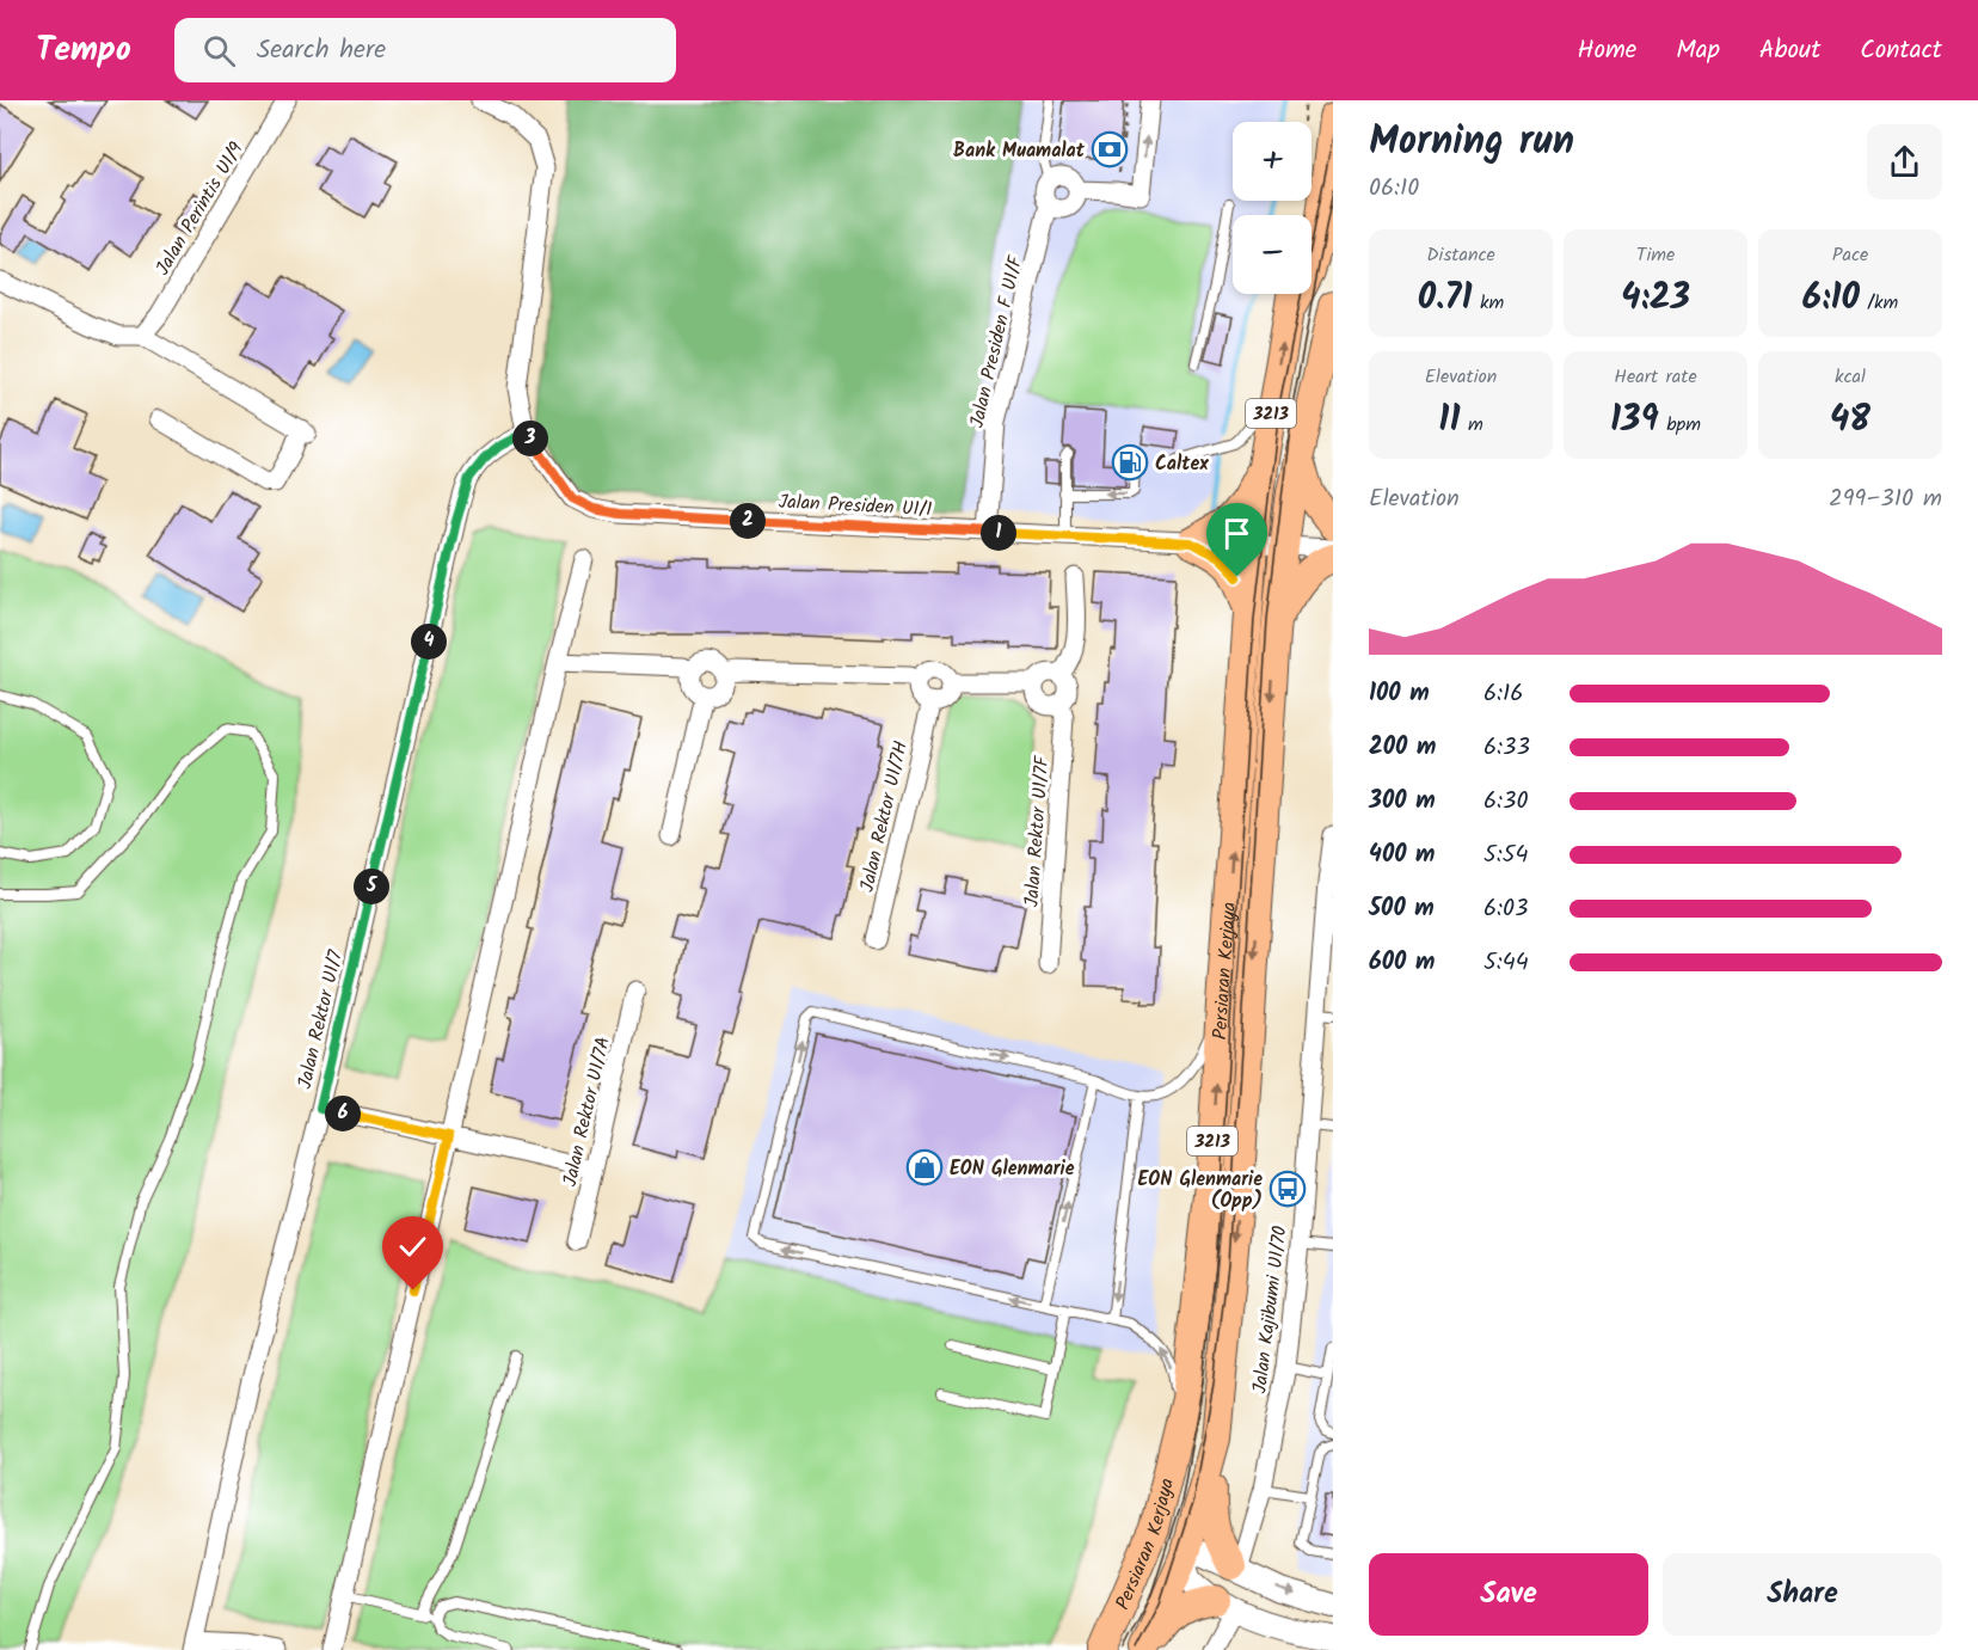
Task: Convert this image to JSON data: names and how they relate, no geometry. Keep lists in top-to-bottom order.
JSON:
{
  "streets": {
    "main road": ["3213", "Persiaran Kerjaya"],
    "street": [
      "Jalan Perintis U1/9",
      "Jalan Presiden F U1/F",
      "Jalan Presiden U1/1",
      "Jalan Rektor U1/7H",
      "Jalan Rektor U1/7F",
      "Jalan Rektor U1/7",
      "Jalan Rektor U1/7A",
      "Jalan Kajibumi U1/70"
    ]
  },
  "crossings": [
    ["Jalan Presiden F U1/F", "Jalan Presiden U1/1"],
    ["Jalan Presiden U1/1", "Persiaran Kerjaya"],
    ["Jalan Presiden U1/1", "Jalan Rektor U1/7"]
  ],
  "places": {
    "bank": ["Bank Muamalat"],
    "fuel station": ["Caltex"],
    "shop": ["EON Glenmarie"],
    "bus stop": ["EON Glenmarie (Opp)"]
  },
  "page": {
    "header": "Tempo",
    "search": "Search here",
    "nav": [
      "Home",
      "Map",
      "About",
      "Contact"
    ],
    "heading": ["Morning run", "06:10"],
    "map_buttons": ["+", "−"],
    "stats": [
      ["Distance", "0.71 km"],
      ["Time", "4:23"],
      ["Pace", "6:10 /km"],
      ["Elevation", "11 m"],
      ["Heart rate", "139 bpm"],
      ["kcal", "48"]
    ],
    "pins": [
      "3",
      "2",
      "1",
      "4",
      "5",
      "6"
    ],
    "chart": ["Elevation", "299–310 m"],
    "list": [
      {
        "name": "100 m",
        "note": "6:16"
      },
      {
        "name": "200 m",
        "note": "6:33"
      },
      {
        "name": "300 m",
        "note": "6:30"
      },
      {
        "name": "400 m",
        "note": "5:54"
      },
      {
        "name": "500 m",
        "note": "6:03"
      },
      {
        "name": "600 m",
        "note": "5:44"
      }
    ],
    "buttons": ["Save", "Share"]
  }
}
